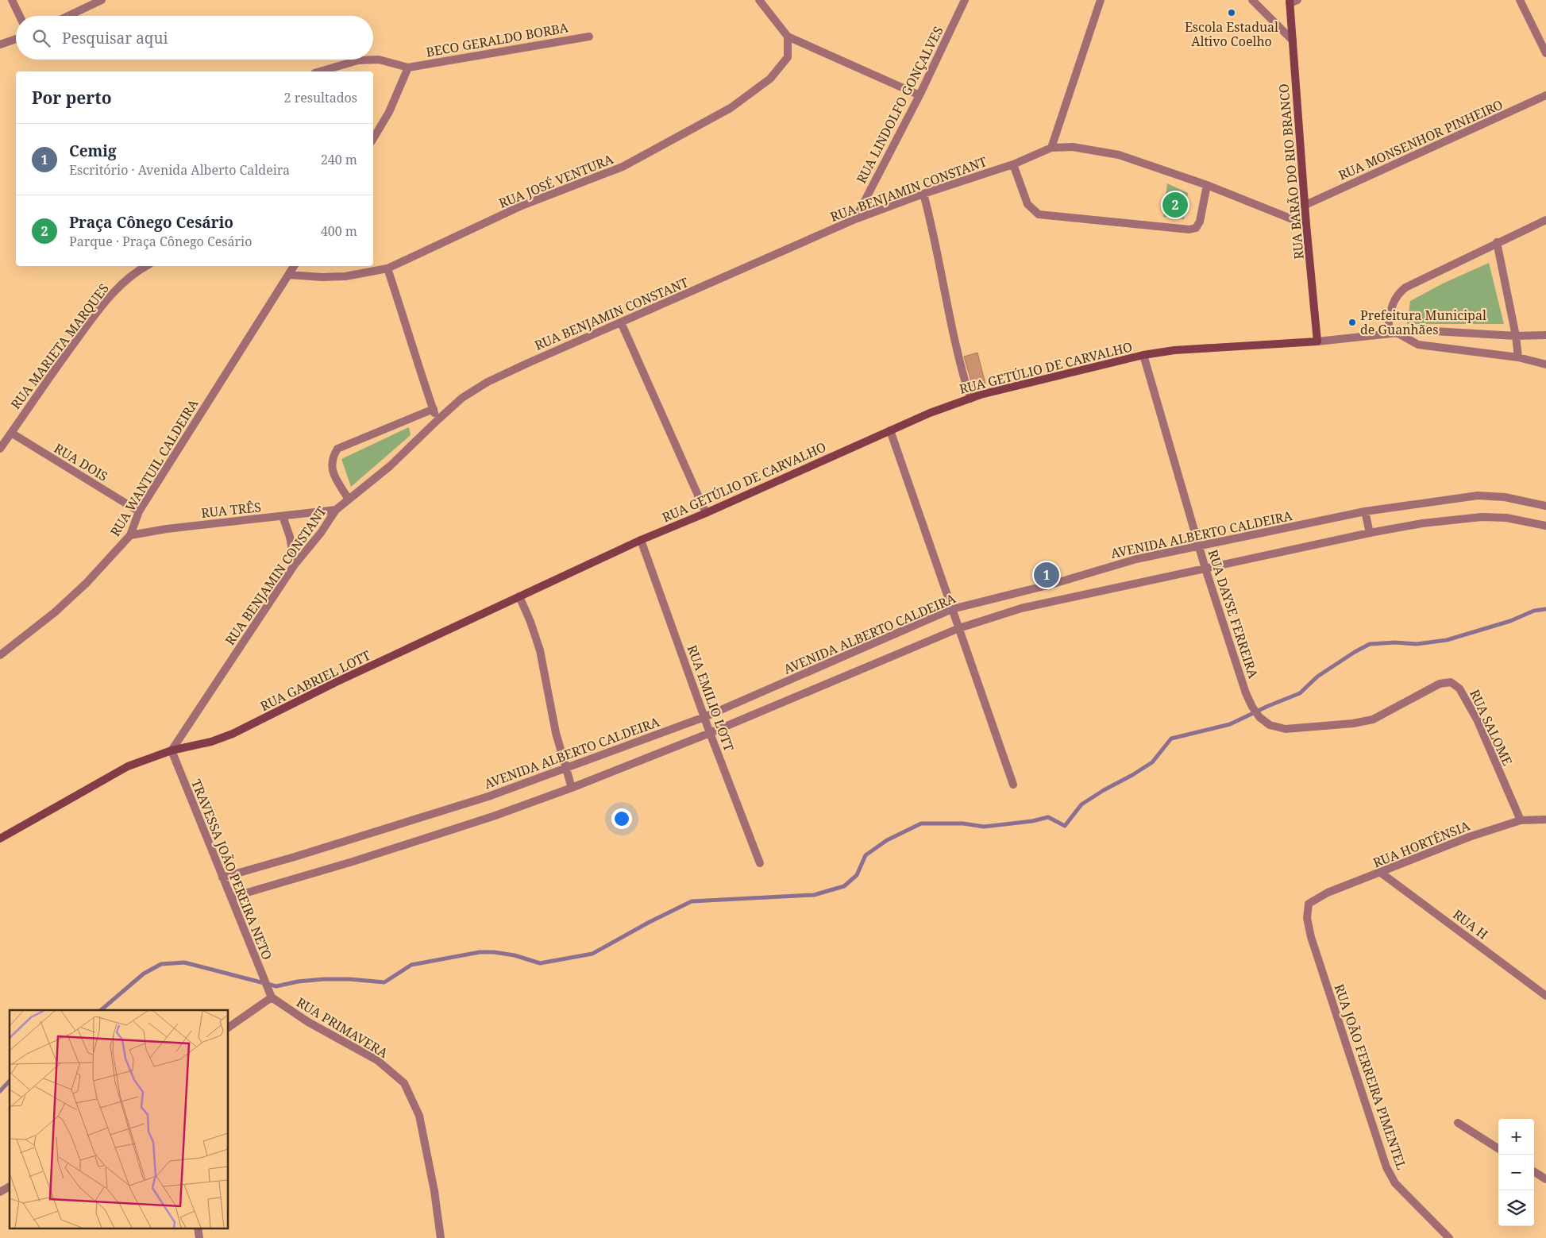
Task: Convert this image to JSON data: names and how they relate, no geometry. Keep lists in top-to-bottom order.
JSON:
{
  "streets": {
    "street": [
      "BECO GERALDO BORBA",
      "RUA LINDOLFO GONÇALVES",
      "RUA MONSENHOR PINHEIRO",
      "RUA BARÃO DO RIO BRANCO",
      "RUA JOSÉ VENTURA",
      "RUA BENJAMIN CONSTANT",
      "RUA MARIETA MARQUES",
      "RUA GETÚLIO DE CARVALHO",
      "RUA DOIS",
      "RUA WANTUIL CALDEIRA",
      "RUA TRÊS",
      "AVENIDA ALBERTO CALDEIRA",
      "RUA DAYSE FERREIRA",
      "RUA GABRIEL LOTT",
      "RUA EMILIO LOTT",
      "RUA SALOME",
      "RUA HORTÊNSIA",
      "TRAVESSA JOÃO PEREIRA NETO",
      "RUA H",
      "RUA PRIMAVERA",
      "RUA JOÃO FERREIRA PIMENTEL"
    ]
  },
  "crossings": [
    ["RUA LINDOLFO GONÇALVES", "RUA BENJAMIN CONSTANT"],
    ["RUA MONSENHOR PINHEIRO", "RUA BARÃO DO RIO BRANCO"],
    ["RUA BARÃO DO RIO BRANCO", "RUA BENJAMIN CONSTANT"],
    ["RUA BARÃO DO RIO BRANCO", "RUA GETÚLIO DE CARVALHO"],
    ["RUA JOSÉ VENTURA", "RUA WANTUIL CALDEIRA"],
    ["RUA BENJAMIN CONSTANT", "RUA TRÊS"],
    ["RUA BENJAMIN CONSTANT", "RUA GABRIEL LOTT"],
    ["RUA BENJAMIN CONSTANT", "TRAVESSA JOÃO PEREIRA NETO"],
    ["RUA MARIETA MARQUES", "RUA DOIS"],
    ["RUA GETÚLIO DE CARVALHO", "RUA DAYSE FERREIRA"],
    ["RUA GETÚLIO DE CARVALHO", "RUA GABRIEL LOTT"],
    ["RUA GETÚLIO DE CARVALHO", "RUA EMILIO LOTT"],
    ["RUA DOIS", "RUA WANTUIL CALDEIRA"],
    ["RUA WANTUIL CALDEIRA", "RUA TRÊS"],
    ["AVENIDA ALBERTO CALDEIRA", "RUA DAYSE FERREIRA"],
    ["AVENIDA ALBERTO CALDEIRA", "RUA EMILIO LOTT"],
    ["AVENIDA ALBERTO CALDEIRA", "TRAVESSA JOÃO PEREIRA NETO"],
    ["RUA DAYSE FERREIRA", "RUA SALOME"],
    ["RUA GABRIEL LOTT", "RUA EMILIO LOTT"],
    ["RUA GABRIEL LOTT", "TRAVESSA JOÃO PEREIRA NETO"],
    ["RUA SALOME", "RUA HORTÊNSIA"],
    ["RUA HORTÊNSIA", "RUA H"],
    ["RUA HORTÊNSIA", "RUA JOÃO FERREIRA PIMENTEL"],
    ["TRAVESSA JOÃO PEREIRA NETO", "RUA PRIMAVERA"]
  ],
  "places": ["Escola Estadual Altivo Coelho", "Prefeitura Municipal de Guanhães"],
  "page": {
    "search": "Pesquisar aqui",
    "heading": ["Por perto", "2 resultados"],
    "list": [
      {
        "mark": "1",
        "name": "Cemig",
        "note": "Escritório · Avenida Alberto Caldeira",
        "value": "240 m"
      },
      {
        "mark": "2",
        "name": "Praça Cônego Cesário",
        "note": "Parque · Praça Cônego Cesário",
        "value": "400 m"
      }
    ],
    "pins": ["2", "1"],
    "map_buttons": ["+", "−"]
  }
}
